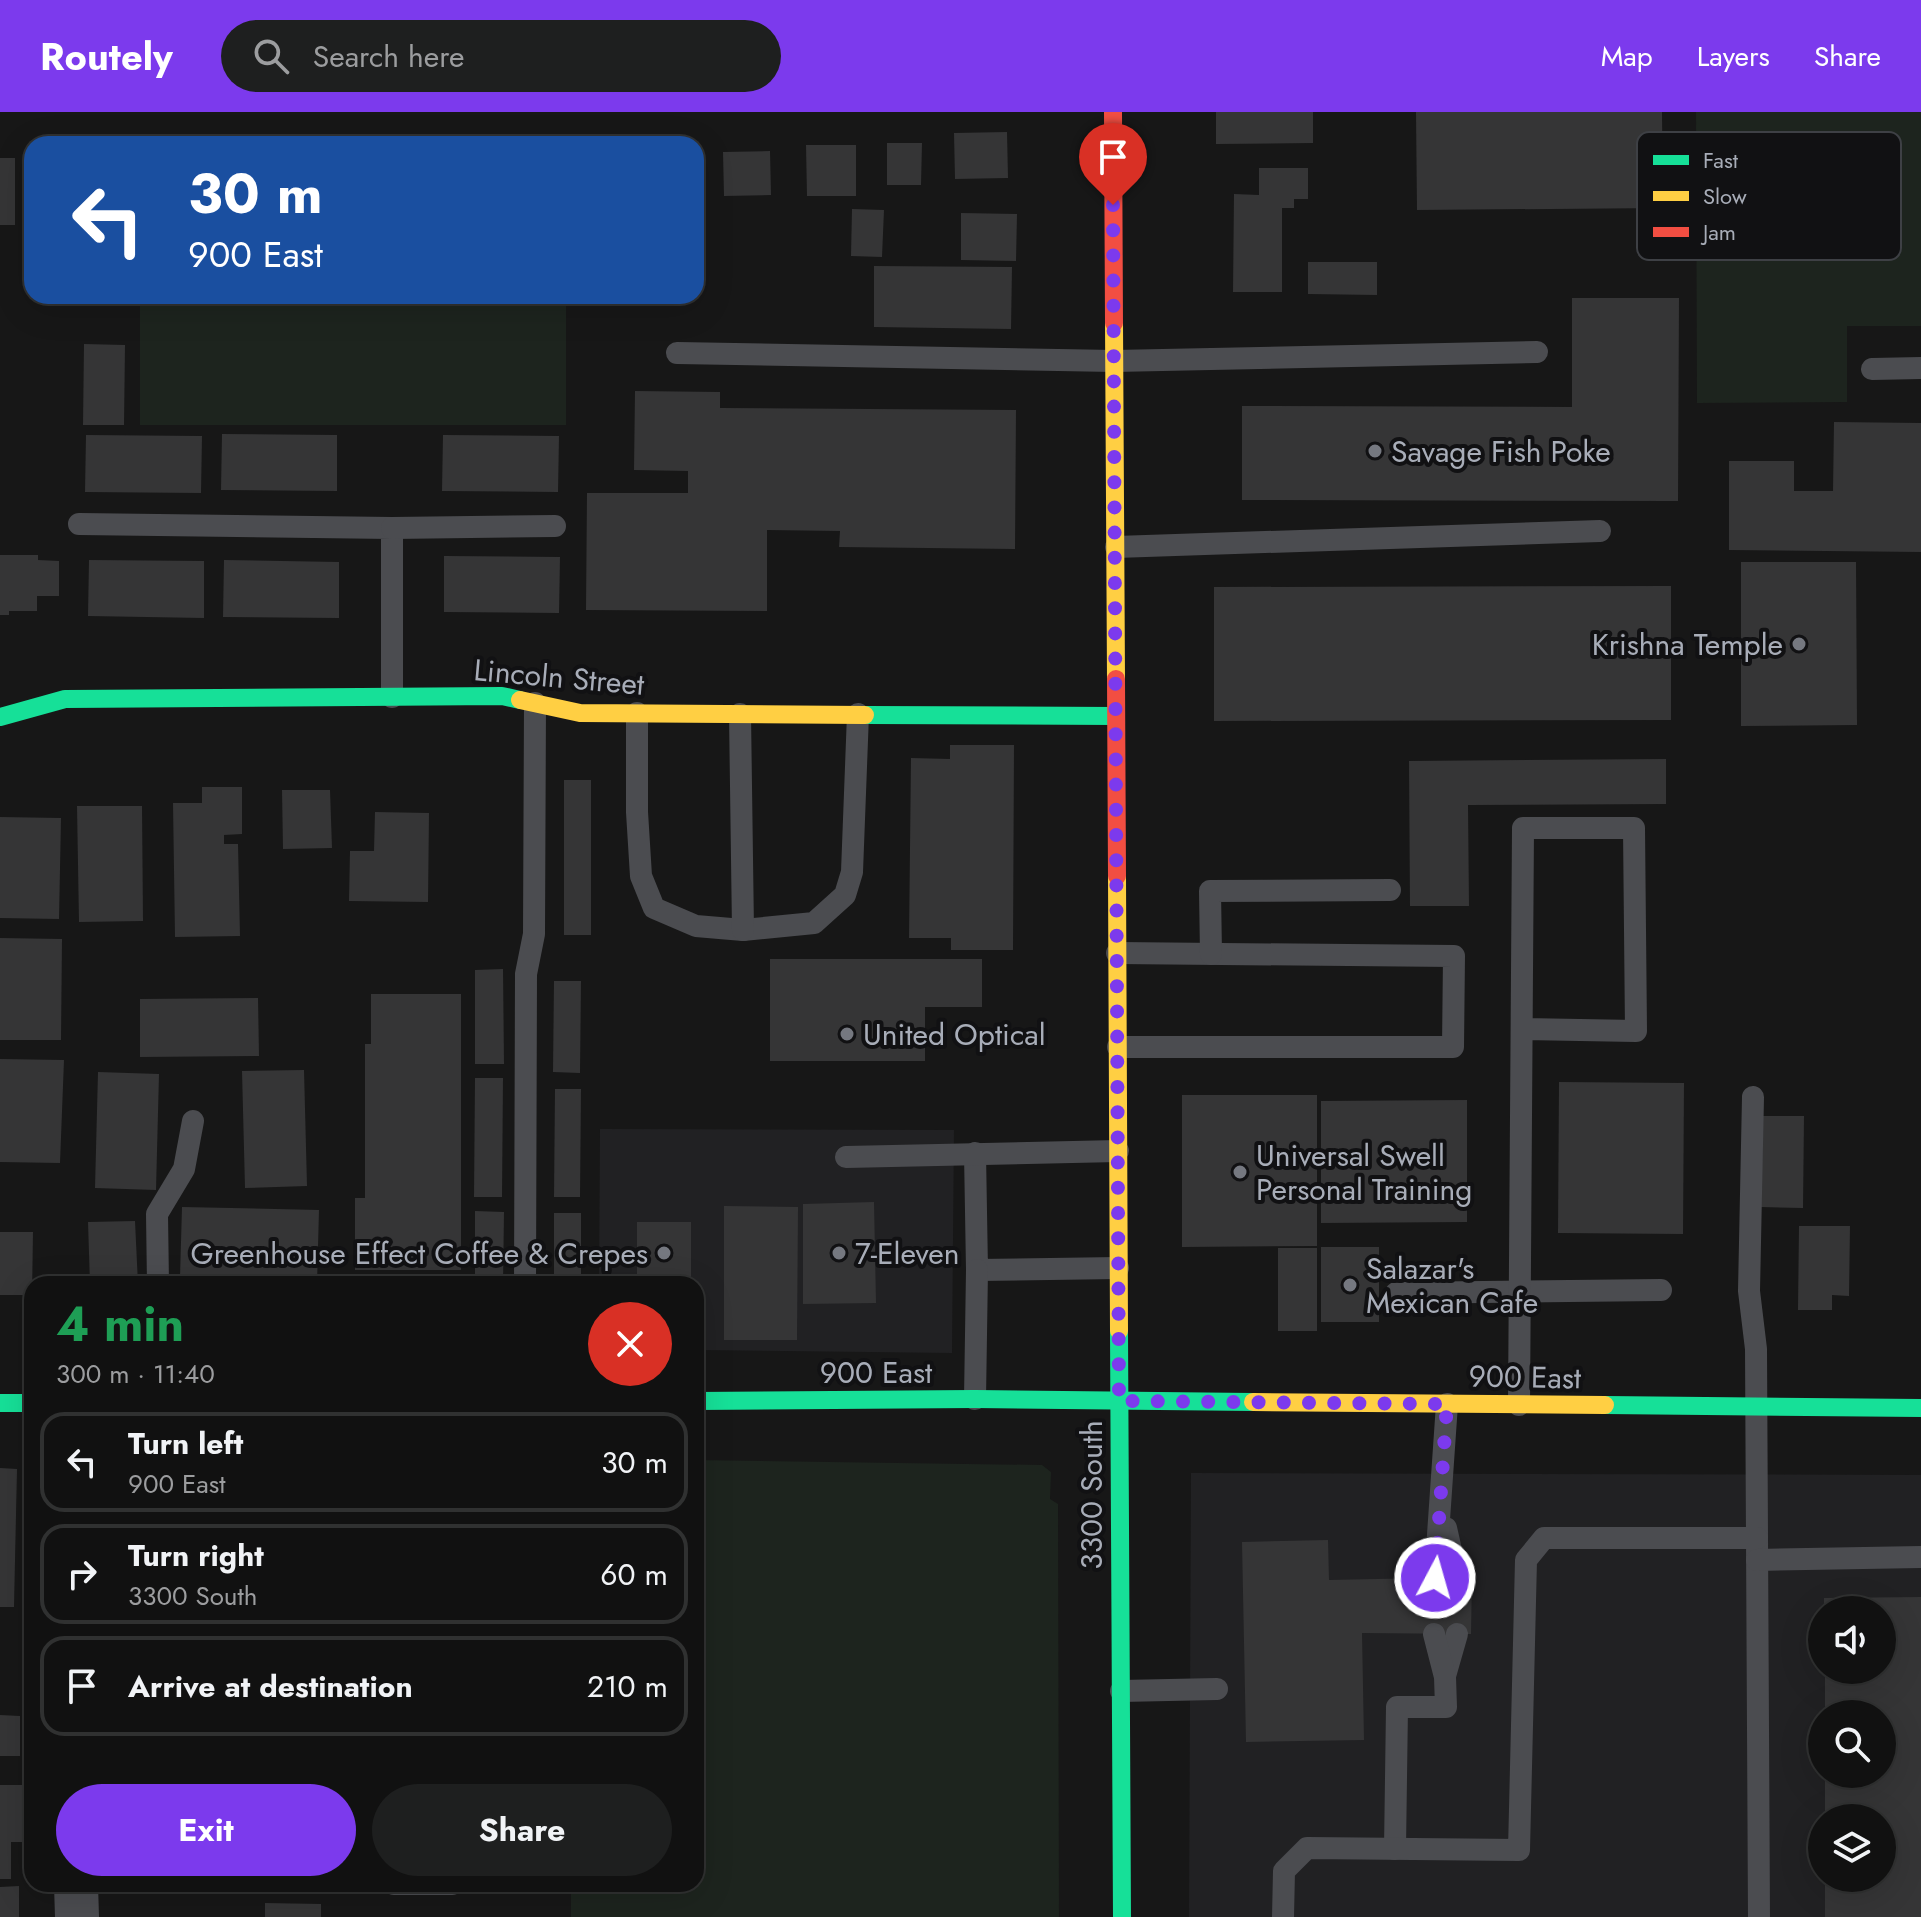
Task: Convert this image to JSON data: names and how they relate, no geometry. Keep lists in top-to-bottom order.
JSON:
{
  "streets": {
    "main road": ["Lincoln Street", "900 East", "3300 South"]
  },
  "crossings": [
    ["Lincoln Street", "3300 South"],
    ["900 East", "3300 South"]
  ],
  "places": [
    "Savage Fish Poke",
    "Krishna Temple",
    "United Optical",
    "Universal Swell Personal Training",
    "Greenhouse Effect Coffee & Crepes",
    "7-Eleven",
    "Salazar's Mexican Cafe"
  ],
  "legend": ["Fast", "Slow", "Jam"],
  "page": {
    "header": "Routely",
    "search": "Search here",
    "nav": ["Map", "Layers", "Share"],
    "turn": ["30 m", "900 East"],
    "heading": ["4 min", "300 m · 11:40"],
    "list": [
      {
        "name": "Turn left",
        "note": "900 East",
        "value": "30 m"
      },
      {
        "name": "Turn right",
        "note": "3300 South",
        "value": "60 m"
      },
      {
        "name": "Arrive at destination",
        "value": "210 m"
      }
    ],
    "buttons": ["Exit", "Share"]
  }
}
